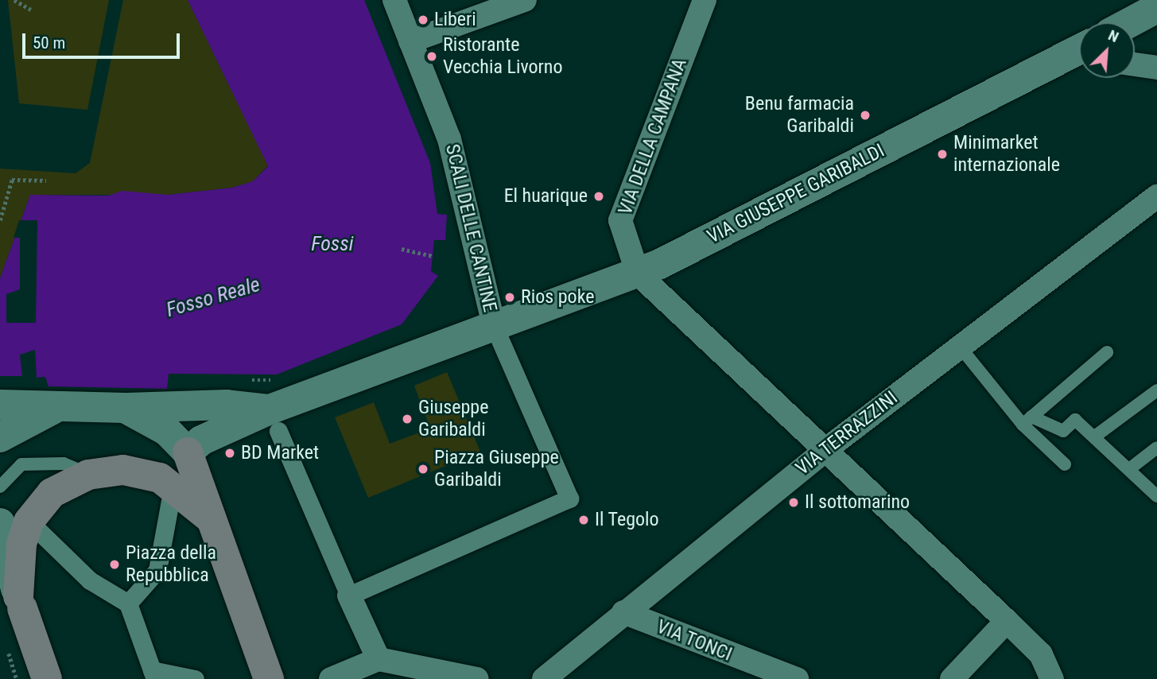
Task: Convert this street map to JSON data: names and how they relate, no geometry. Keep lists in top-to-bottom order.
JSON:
{
  "streets": {
    "street": [
      "VIA DELLA CAMPANA",
      "VIA GIUSEPPE GARIBALDI",
      "SCALI DELLE CANTINE",
      "VIA TERRAZZINI",
      "VIA TONCI"
    ]
  },
  "crossings": [
    ["VIA DELLA CAMPANA", "VIA GIUSEPPE GARIBALDI"],
    ["VIA GIUSEPPE GARIBALDI", "SCALI DELLE CANTINE"],
    ["VIA TERRAZZINI", "VIA TONCI"]
  ],
  "water": ["Fossi", "Fosso Reale"],
  "places": [
    "Liberi",
    "Ristorante Vecchia Livorno",
    "Benu farmacia Garibaldi",
    "Minimarket internazionale",
    "El huarique",
    "Rios poke",
    "Giuseppe Garibaldi",
    "BD Market",
    "Piazza Giuseppe Garibaldi",
    "Il sottomarino",
    "Il Tegolo",
    "Piazza della Repubblica"
  ],
  "scale_bar": "50 m",
  "north": "top right"
}
